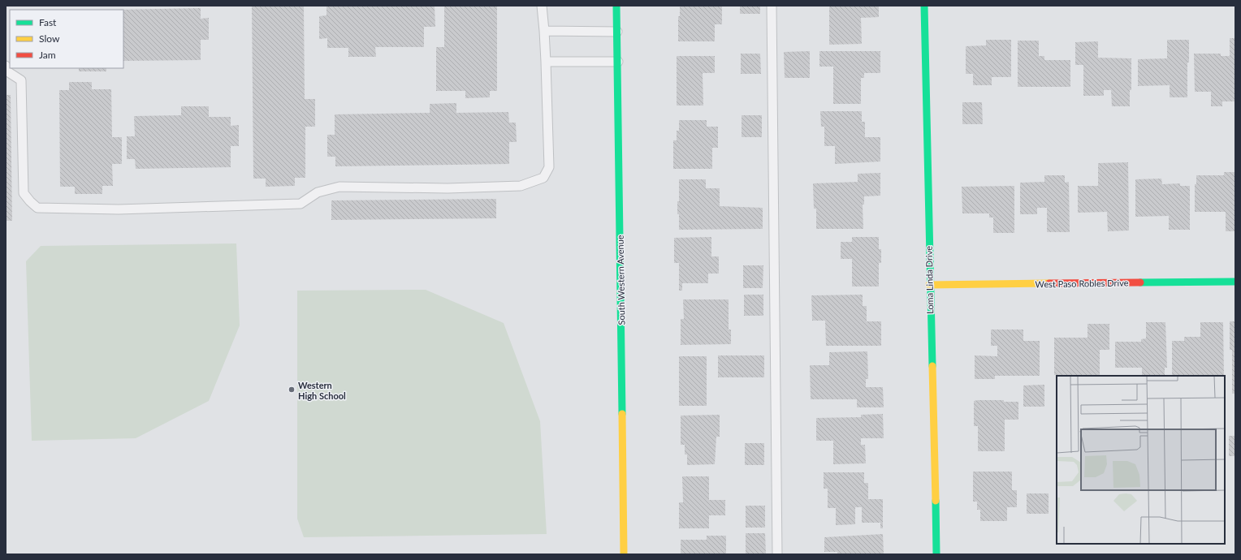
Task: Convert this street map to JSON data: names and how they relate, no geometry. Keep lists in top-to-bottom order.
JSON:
{
  "streets": {
    "street": ["South Western Avenue", "Loma Linda Drive", "West Paso Robles Drive"]
  },
  "crossings": [
    ["Loma Linda Drive", "West Paso Robles Drive"]
  ],
  "places": ["Western High School"],
  "legend": ["Fast", "Slow", "Jam"]
}
